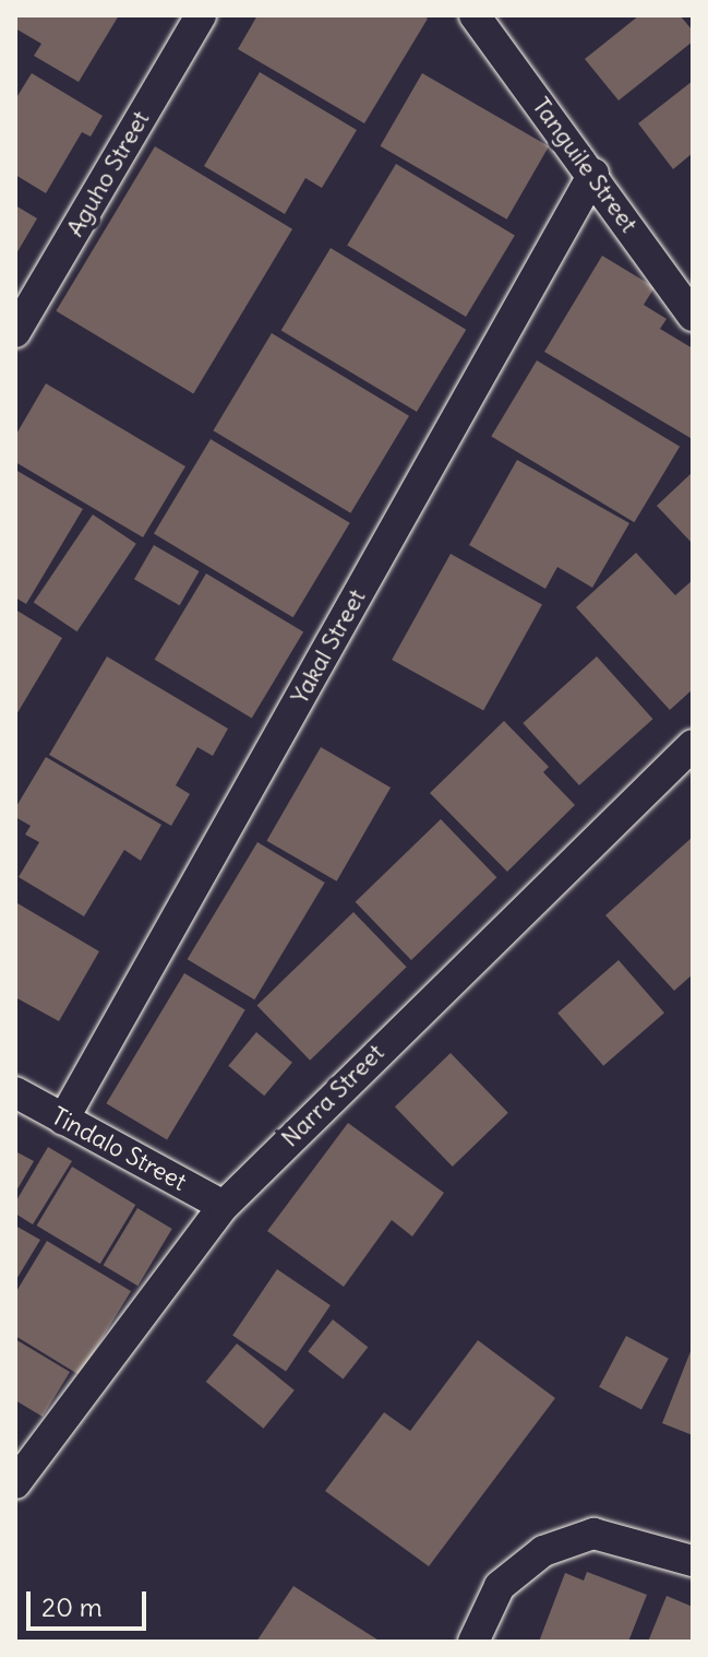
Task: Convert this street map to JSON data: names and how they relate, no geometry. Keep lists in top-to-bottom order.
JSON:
{
  "streets": {
    "street": [
      "Tanguile Street",
      "Aguho Street",
      "Yakal Street",
      "Narra Street",
      "Tindalo Street"
    ]
  },
  "crossings": [
    ["Tanguile Street", "Yakal Street"],
    ["Yakal Street", "Tindalo Street"],
    ["Narra Street", "Tindalo Street"]
  ],
  "scale_bar": "20 m"
}
